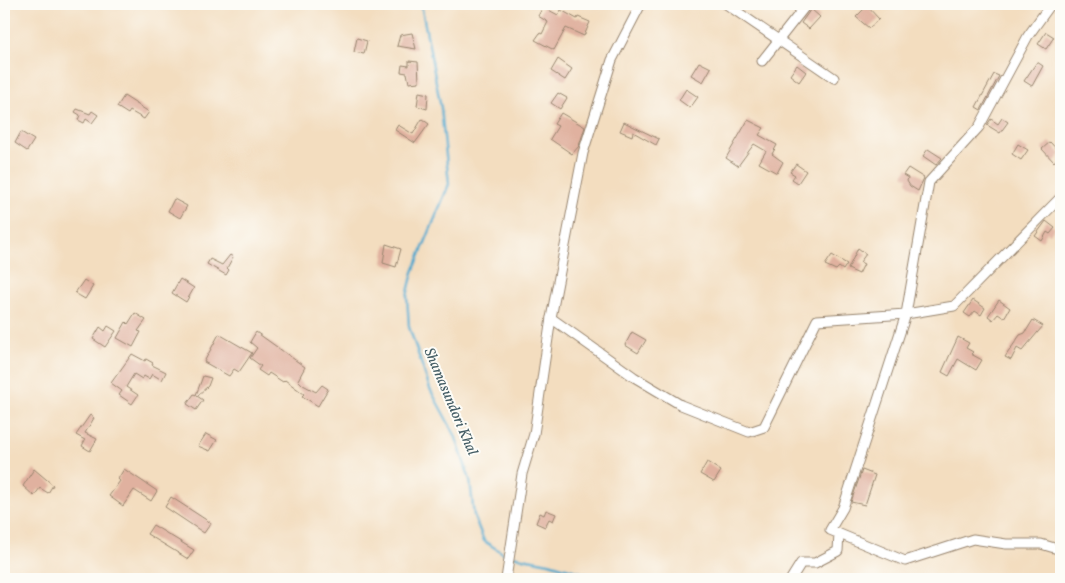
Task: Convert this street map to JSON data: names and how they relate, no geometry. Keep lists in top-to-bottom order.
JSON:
{
  "water": ["Shamasundori Khal"]
}
